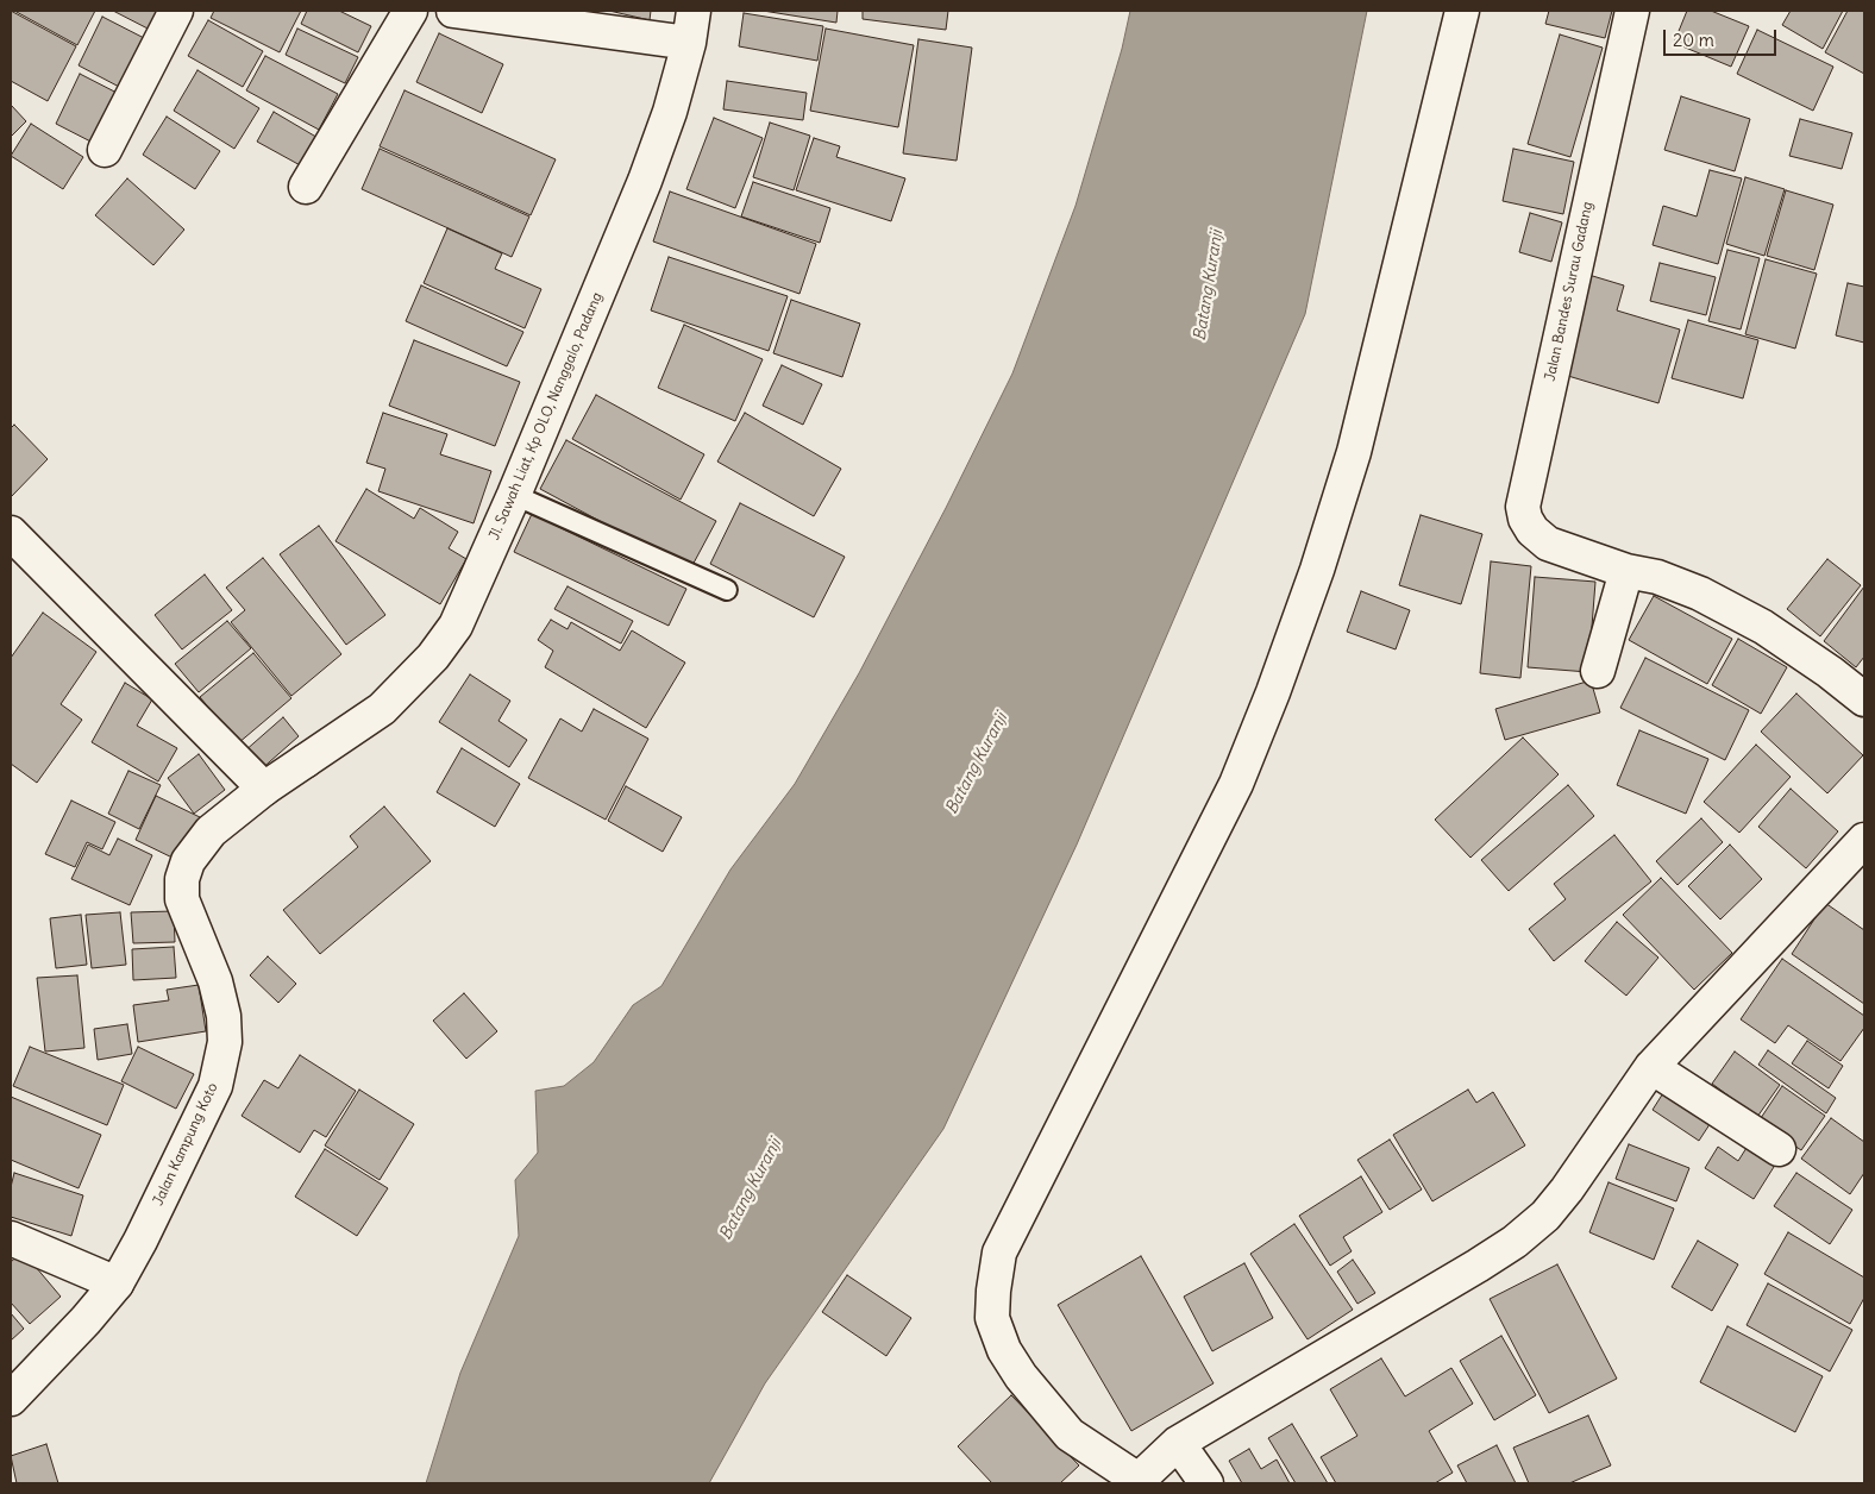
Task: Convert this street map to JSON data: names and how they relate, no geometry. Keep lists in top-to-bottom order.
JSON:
{
  "streets": {
    "street": ["Jalan Bandes Surau Gadang", "Jl. Sawah Liat, Kp OLO, Nanggalo, Padang", "Jalan Kampung Koto"]
  },
  "crossings": [
    ["Jl. Sawah Liat, Kp OLO, Nanggalo, Padang", "Jalan Kampung Koto"]
  ],
  "water": ["Batang Kuranji"],
  "scale_bar": "20 m"
}
